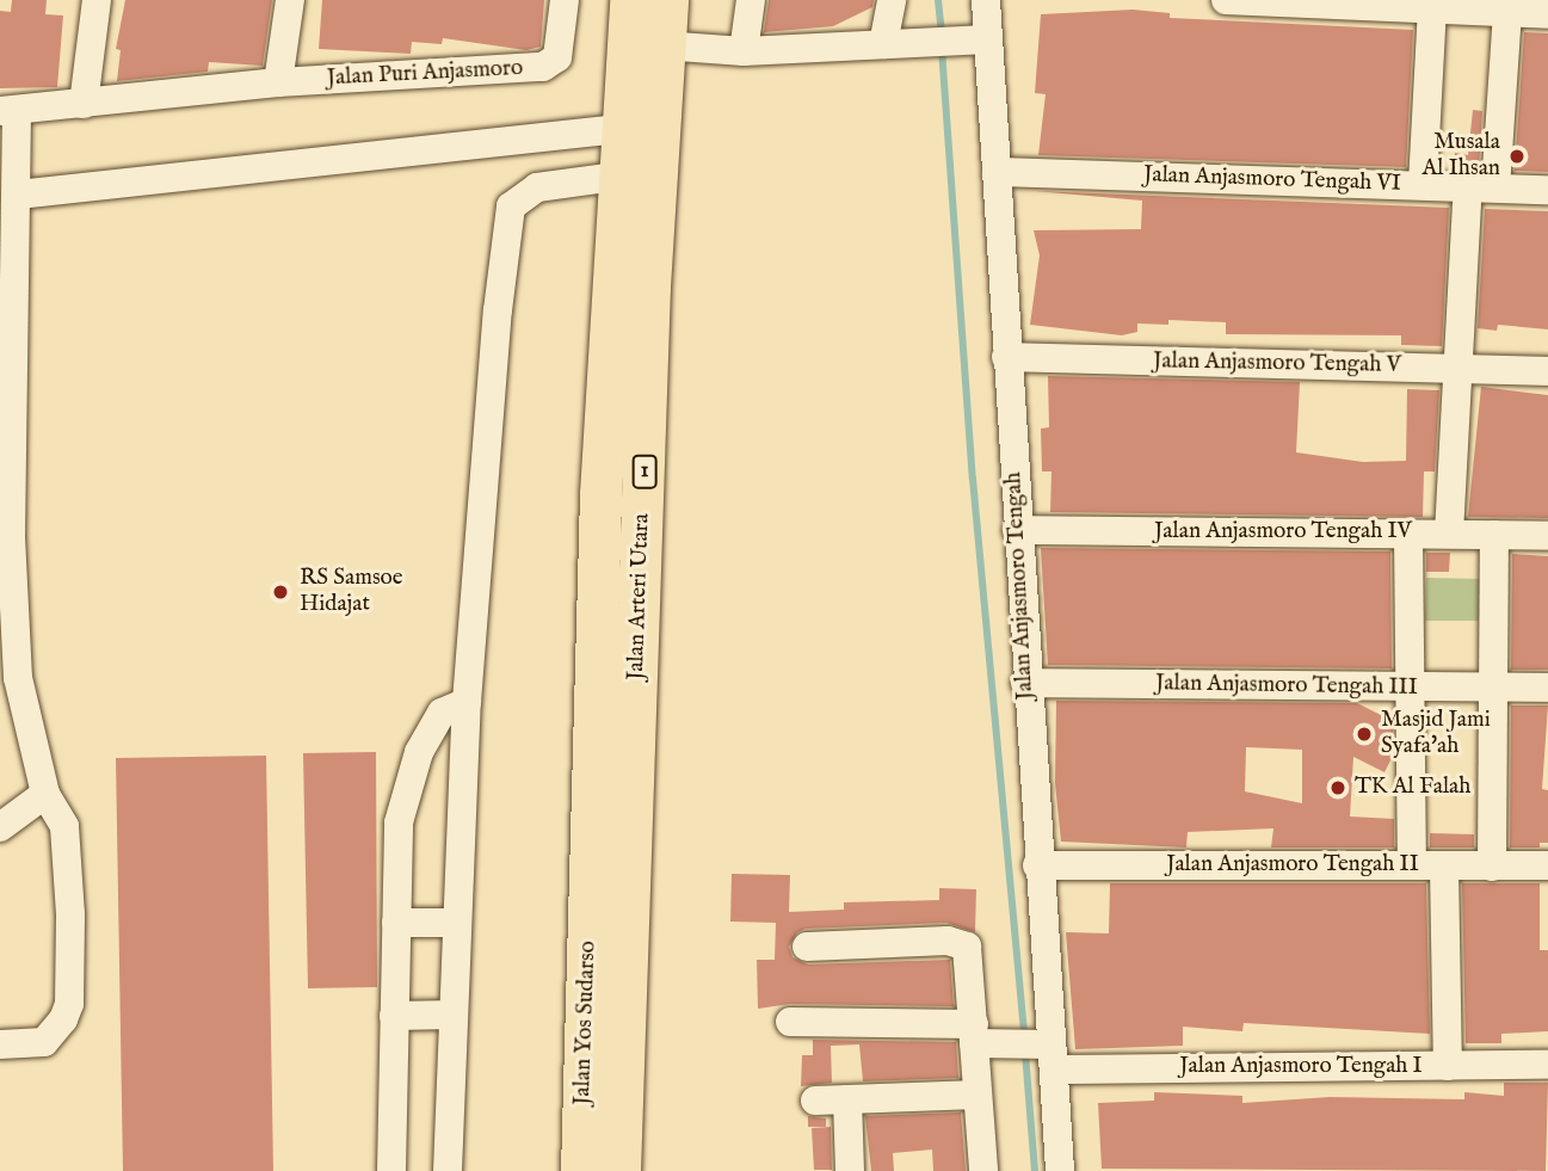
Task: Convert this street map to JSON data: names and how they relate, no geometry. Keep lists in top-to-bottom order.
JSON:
{
  "streets": {
    "highway": ["1", "Jalan Arteri Utara", "Jalan Yos Sudarso"],
    "street": [
      "Jalan Puri Anjasmoro",
      "Jalan Anjasmoro Tengah VI",
      "Jalan Anjasmoro Tengah V",
      "Jalan Anjasmoro Tengah IV",
      "Jalan Anjasmoro Tengah",
      "Jalan Anjasmoro Tengah III",
      "Jalan Anjasmoro Tengah II",
      "Jalan Anjasmoro Tengah I"
    ]
  },
  "crossings": [
    ["Jalan Anjasmoro Tengah VI", "Jalan Anjasmoro Tengah"],
    ["Jalan Anjasmoro Tengah V", "Jalan Anjasmoro Tengah"],
    ["Jalan Anjasmoro Tengah IV", "Jalan Anjasmoro Tengah"],
    ["Jalan Anjasmoro Tengah", "Jalan Anjasmoro Tengah III"],
    ["Jalan Anjasmoro Tengah", "Jalan Anjasmoro Tengah II"],
    ["Jalan Anjasmoro Tengah", "Jalan Anjasmoro Tengah I"],
    ["Jalan Arteri Utara", "Jalan Yos Sudarso"]
  ],
  "places": [
    "Musala Al Ihsan",
    "RS Samsoe Hidajat",
    "Masjid Jami Syafa'ah",
    "TK Al Falah"
  ]
}
